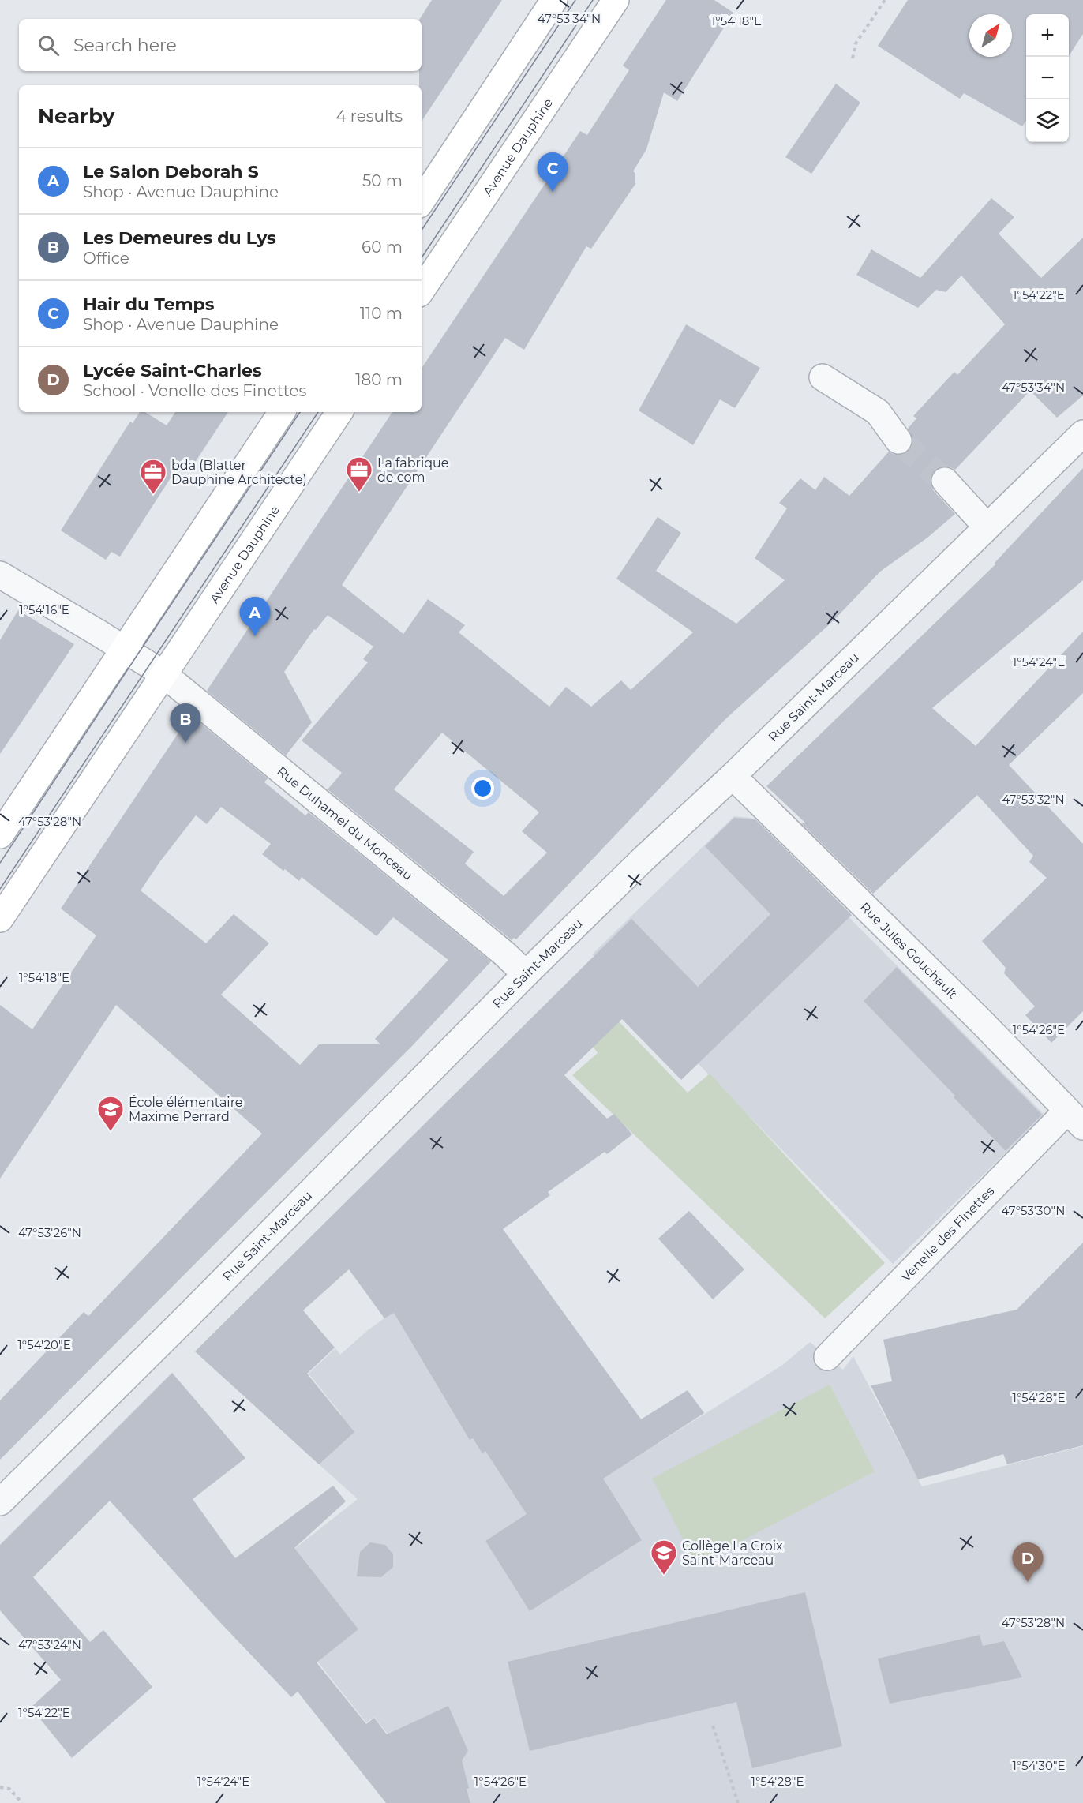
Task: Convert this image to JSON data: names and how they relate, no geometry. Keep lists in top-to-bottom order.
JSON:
{
  "streets": {
    "main road": ["Avenue Dauphine"],
    "street": [
      "Rue Saint-Marceau",
      "Rue Duhamel du Monceau",
      "Rue Jules Gouchault",
      "Venelle des Finettes"
    ]
  },
  "crossings": [
    ["Avenue Dauphine", "Rue Duhamel du Monceau"],
    ["Rue Saint-Marceau", "Rue Duhamel du Monceau"],
    ["Rue Saint-Marceau", "Rue Jules Gouchault"],
    ["Rue Jules Gouchault", "Venelle des Finettes"]
  ],
  "places": {
    "office": ["La fabrique de com", "bda (Blatter Dauphine Architecte)"],
    "school or university": ["École élémentaire Maxime Perrard", "Collège La Croix Saint-Marceau"]
  },
  "north": "top right",
  "page": {
    "map_buttons": ["+", "−"],
    "search": "Search here",
    "heading": ["Nearby", "4 results"],
    "list": [
      {
        "mark": "A",
        "name": "Le Salon Deborah S",
        "note": "Shop · Avenue Dauphine",
        "value": "50 m"
      },
      {
        "mark": "B",
        "name": "Les Demeures du Lys",
        "note": "Office",
        "value": "60 m"
      },
      {
        "mark": "C",
        "name": "Hair du Temps",
        "note": "Shop · Avenue Dauphine",
        "value": "110 m"
      },
      {
        "mark": "D",
        "name": "Lycée Saint-Charles",
        "note": "School · Venelle des Finettes",
        "value": "180 m"
      }
    ],
    "pins": [
      "C",
      "A",
      "B",
      "D"
    ]
  },
  "coordinates": [
    "47°53'34\"N",
    "1°54'18\"E",
    "1°54'22\"E",
    "1°54'16\"E",
    "1°54'24\"E",
    "47°53'32\"N",
    "47°53'28\"N",
    "1°54'26\"E",
    "47°53'30\"N",
    "47°53'26\"N",
    "1°54'20\"E",
    "1°54'28\"E",
    "47°53'24\"N",
    "1°54'30\"E"
  ]
}
